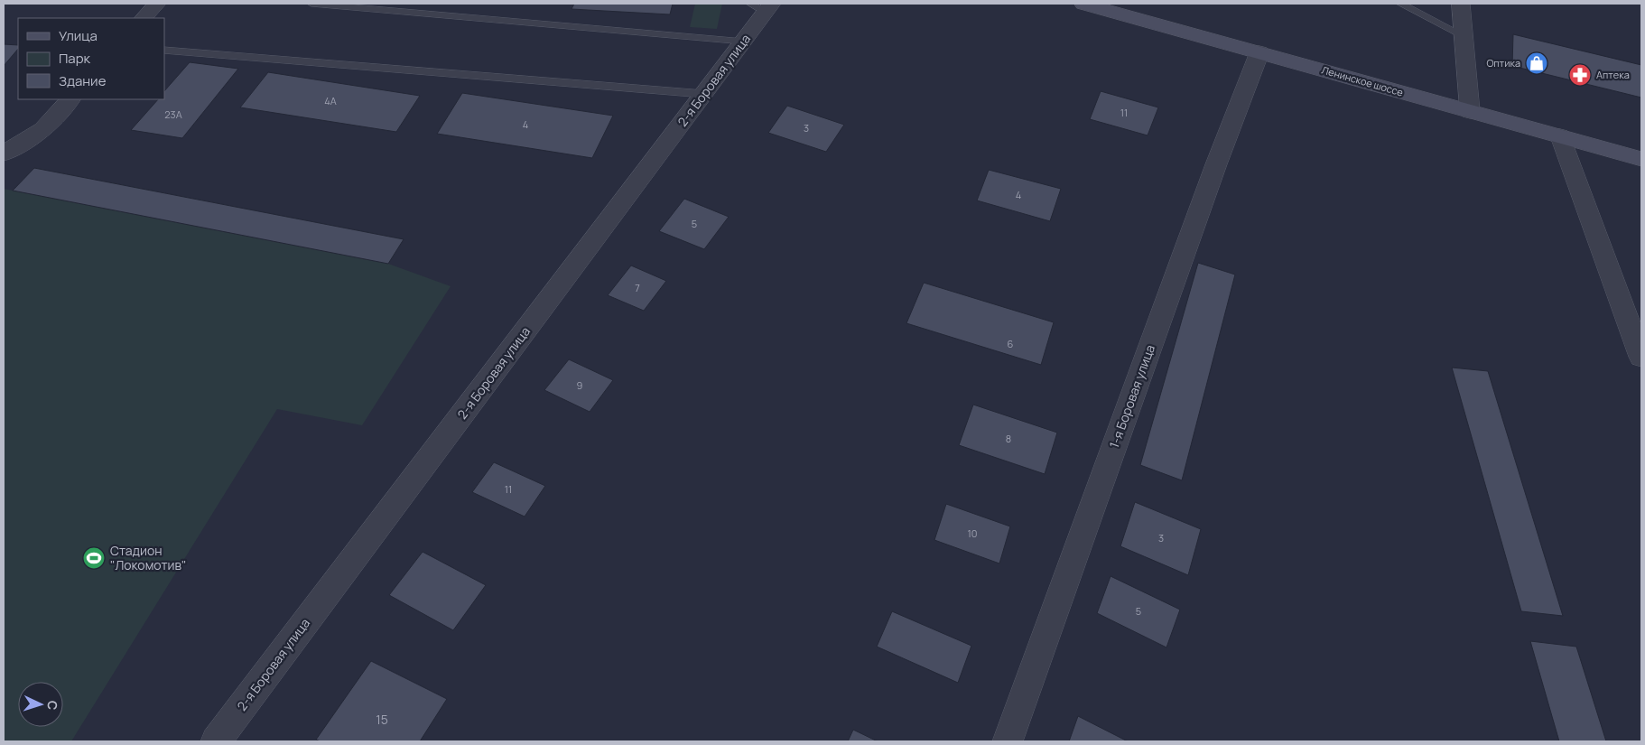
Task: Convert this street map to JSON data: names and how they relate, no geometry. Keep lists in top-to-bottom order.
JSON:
{
  "streets": {
    "street": ["2-я Боровая улица", "Ленинское шоссе", "1-я Боровая улица"]
  },
  "crossings": [
    ["Ленинское шоссе", "1-я Боровая улица"]
  ],
  "places": {
    "shop": ["Оптика"],
    "pharmacy": ["Аптека"],
    "sports": ["Стадион \"Локомотив\""]
  },
  "house_numbers": [
    "4А",
    "11",
    "23А",
    "4",
    "3",
    "4",
    "5",
    "7",
    "6",
    "9",
    "8",
    "11",
    "10",
    "3",
    "5",
    "15"
  ],
  "legend": ["Улица", "Парк", "Здание"],
  "north": "right"
}
